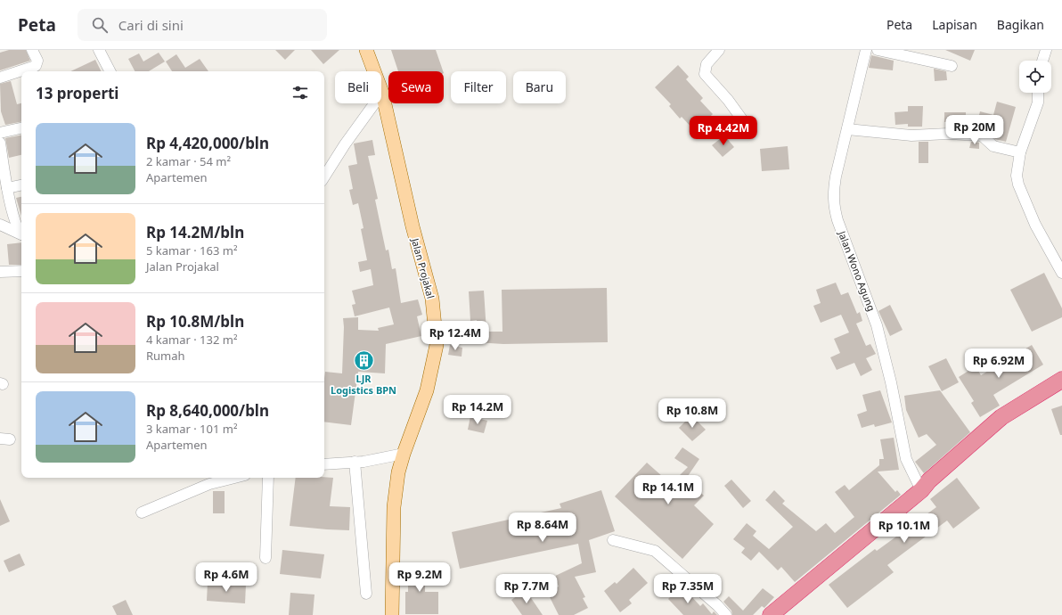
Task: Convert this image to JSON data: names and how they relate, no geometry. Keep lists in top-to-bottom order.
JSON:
{
  "streets": {
    "main road": ["Jalan Projakal"],
    "street": ["Jalan Wono Agung"]
  },
  "places": {
    "building": ["LJR Logistics BPN"]
  },
  "page": {
    "header": "Peta",
    "search": "Cari di sini",
    "nav": ["Peta", "Lapisan", "Bagikan"],
    "chip": [
      "Beli",
      "Sewa",
      "Filter",
      "Baru"
    ],
    "heading": "13 properti",
    "list": [
      {
        "name": "Rp 4,420,000/bln",
        "note": "2 kamar · 54 m² · Apartemen"
      },
      {
        "name": "Rp 14.2M/bln",
        "note": "5 kamar · 163 m² · Jalan Projakal"
      },
      {
        "name": "Rp 10.8M/bln",
        "note": "4 kamar · 132 m² · Rumah"
      },
      {
        "name": "Rp 8,640,000/bln",
        "note": "3 kamar · 101 m² · Apartemen"
      }
    ],
    "price": [
      "Rp 20M",
      "Rp 4.42M",
      "Rp 12.4M",
      "Rp 6.92M",
      "Rp 14.2M",
      "Rp 10.8M",
      "Rp 14.1M",
      "Rp 8.64M",
      "Rp 10.1M",
      "Rp 4.6M",
      "Rp 9.2M",
      "Rp 7.7M",
      "Rp 7.35M"
    ]
  }
}
